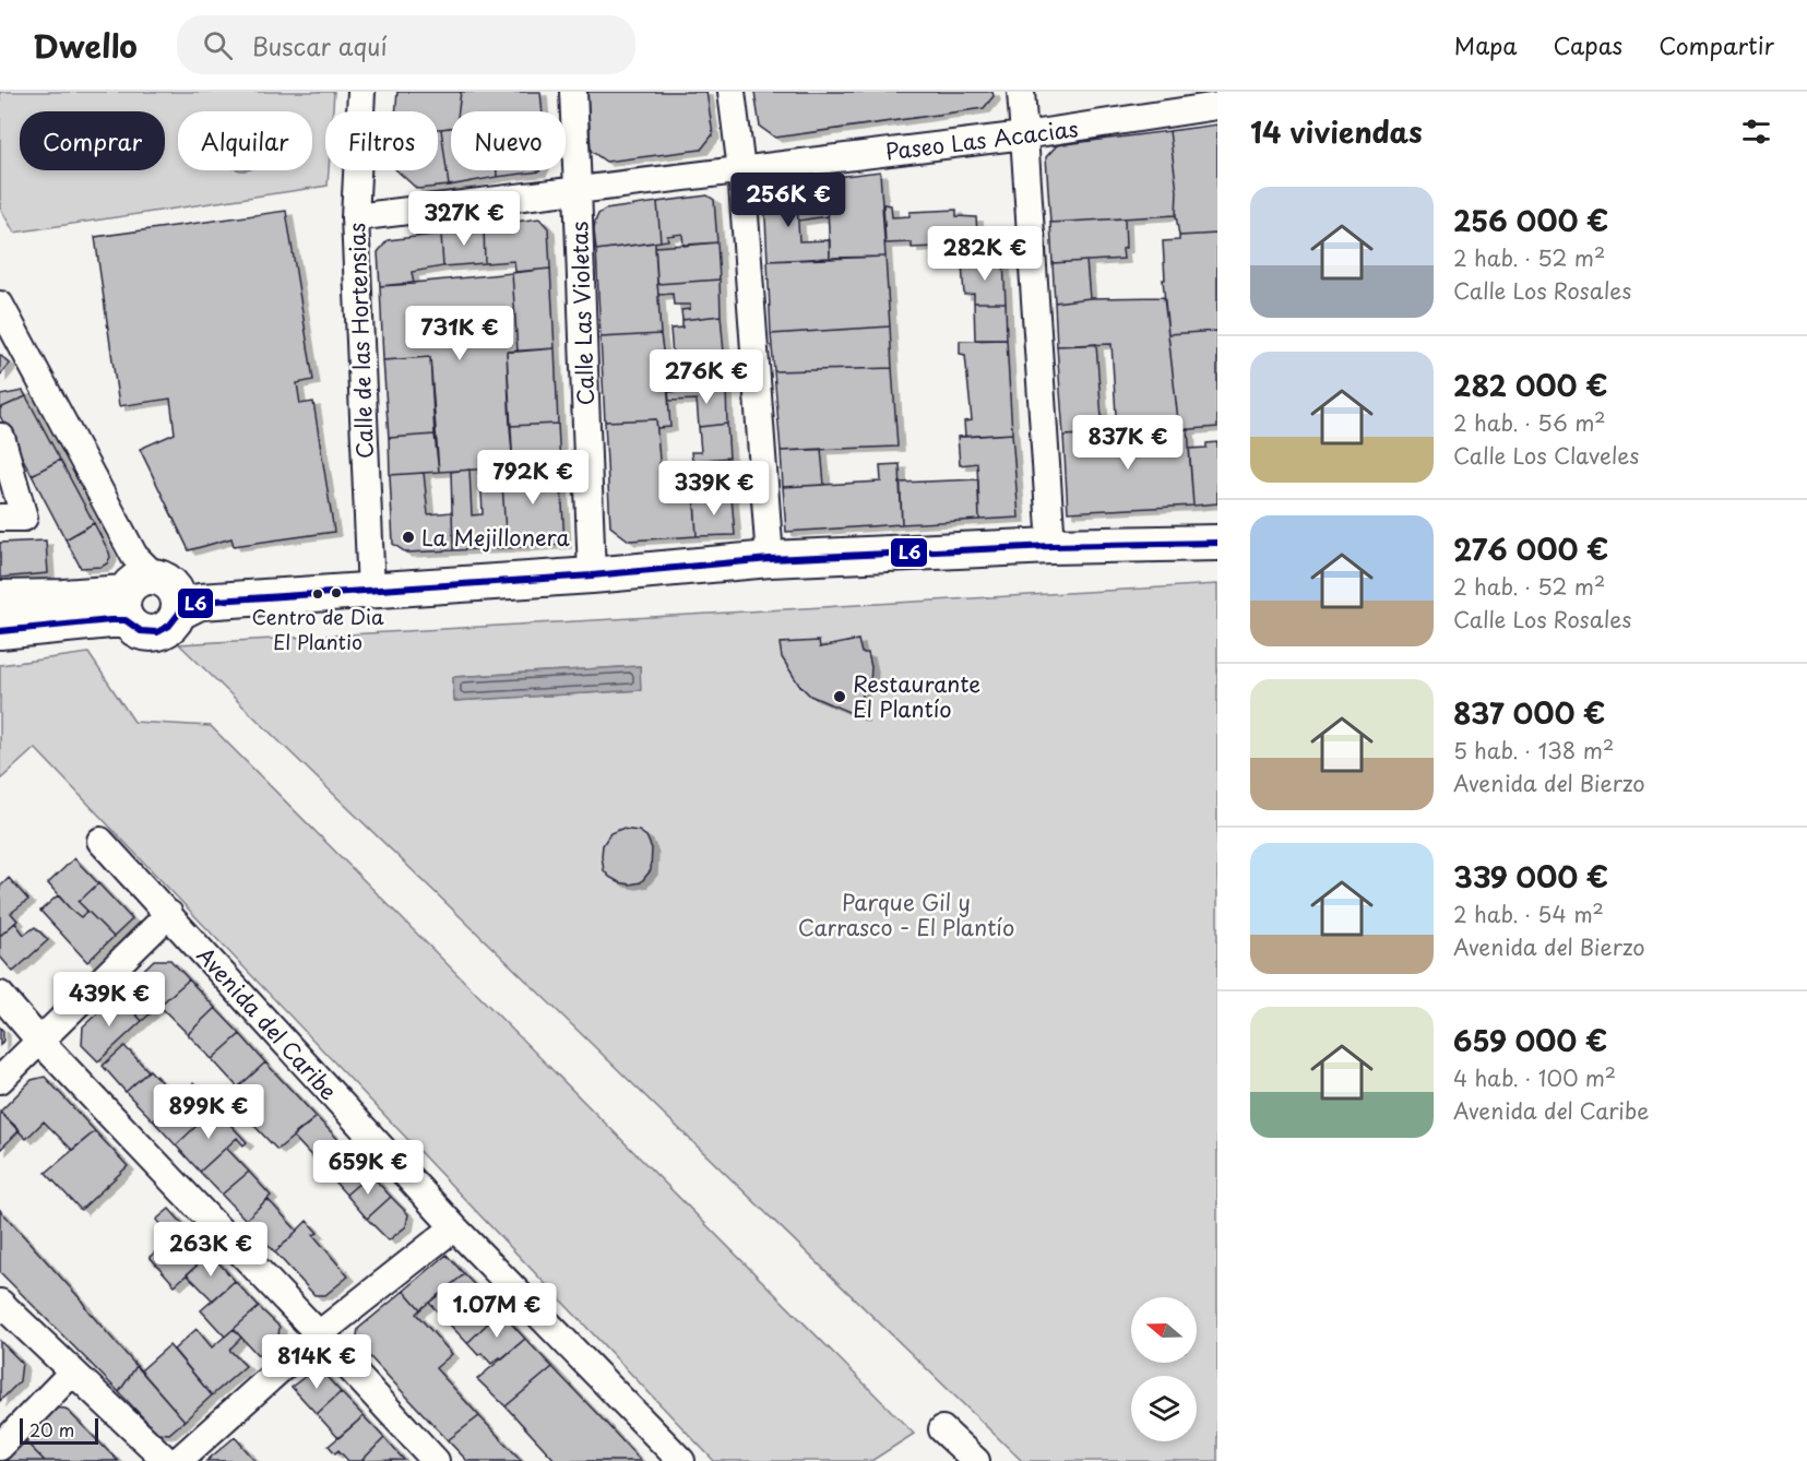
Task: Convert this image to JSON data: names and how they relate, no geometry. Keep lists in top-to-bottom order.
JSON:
{
  "streets": {
    "street": [
      "Paseo Las Acacias",
      "Calle Las Violetas",
      "Calle de las Hortensias",
      "Avenida del Caribe"
    ]
  },
  "crossings": [
    ["Paseo Las Acacias", "Calle Las Violetas"],
    ["Paseo Las Acacias", "Calle de las Hortensias"]
  ],
  "parks": ["Parque Gil y Carrasco - El Plantío"],
  "places": ["La Mejillonera", "Centro de Dia El Plantio", "Restaurante El Plantío"],
  "lines": ["transit line L6"],
  "scale_bar": "20 m",
  "north": "left",
  "page": {
    "header": "Dwello",
    "search": "Buscar aquí",
    "nav": ["Mapa", "Capas", "Compartir"],
    "heading": "14 viviendas",
    "chip": [
      "Comprar",
      "Alquilar",
      "Filtros",
      "Nuevo"
    ],
    "list": [
      {
        "name": "256 000 €",
        "note": "2 hab. · 52 m² · Calle Los Rosales"
      },
      {
        "name": "282 000 €",
        "note": "2 hab. · 56 m² · Calle Los Claveles"
      },
      {
        "name": "276 000 €",
        "note": "2 hab. · 52 m² · Calle Los Rosales"
      },
      {
        "name": "837 000 €",
        "note": "5 hab. · 138 m² · Avenida del Bierzo"
      },
      {
        "name": "339 000 €",
        "note": "2 hab. · 54 m² · Avenida del Bierzo"
      },
      {
        "name": "659 000 €",
        "note": "4 hab. · 100 m² · Avenida del Caribe"
      }
    ],
    "price": [
      "256K €",
      "327K €",
      "282K €",
      "731K €",
      "276K €",
      "837K €",
      "792K €",
      "339K €",
      "439K €",
      "899K €",
      "659K €",
      "263K €",
      "1.07M €",
      "814K €"
    ],
    "scale": "20 m"
  }
}
